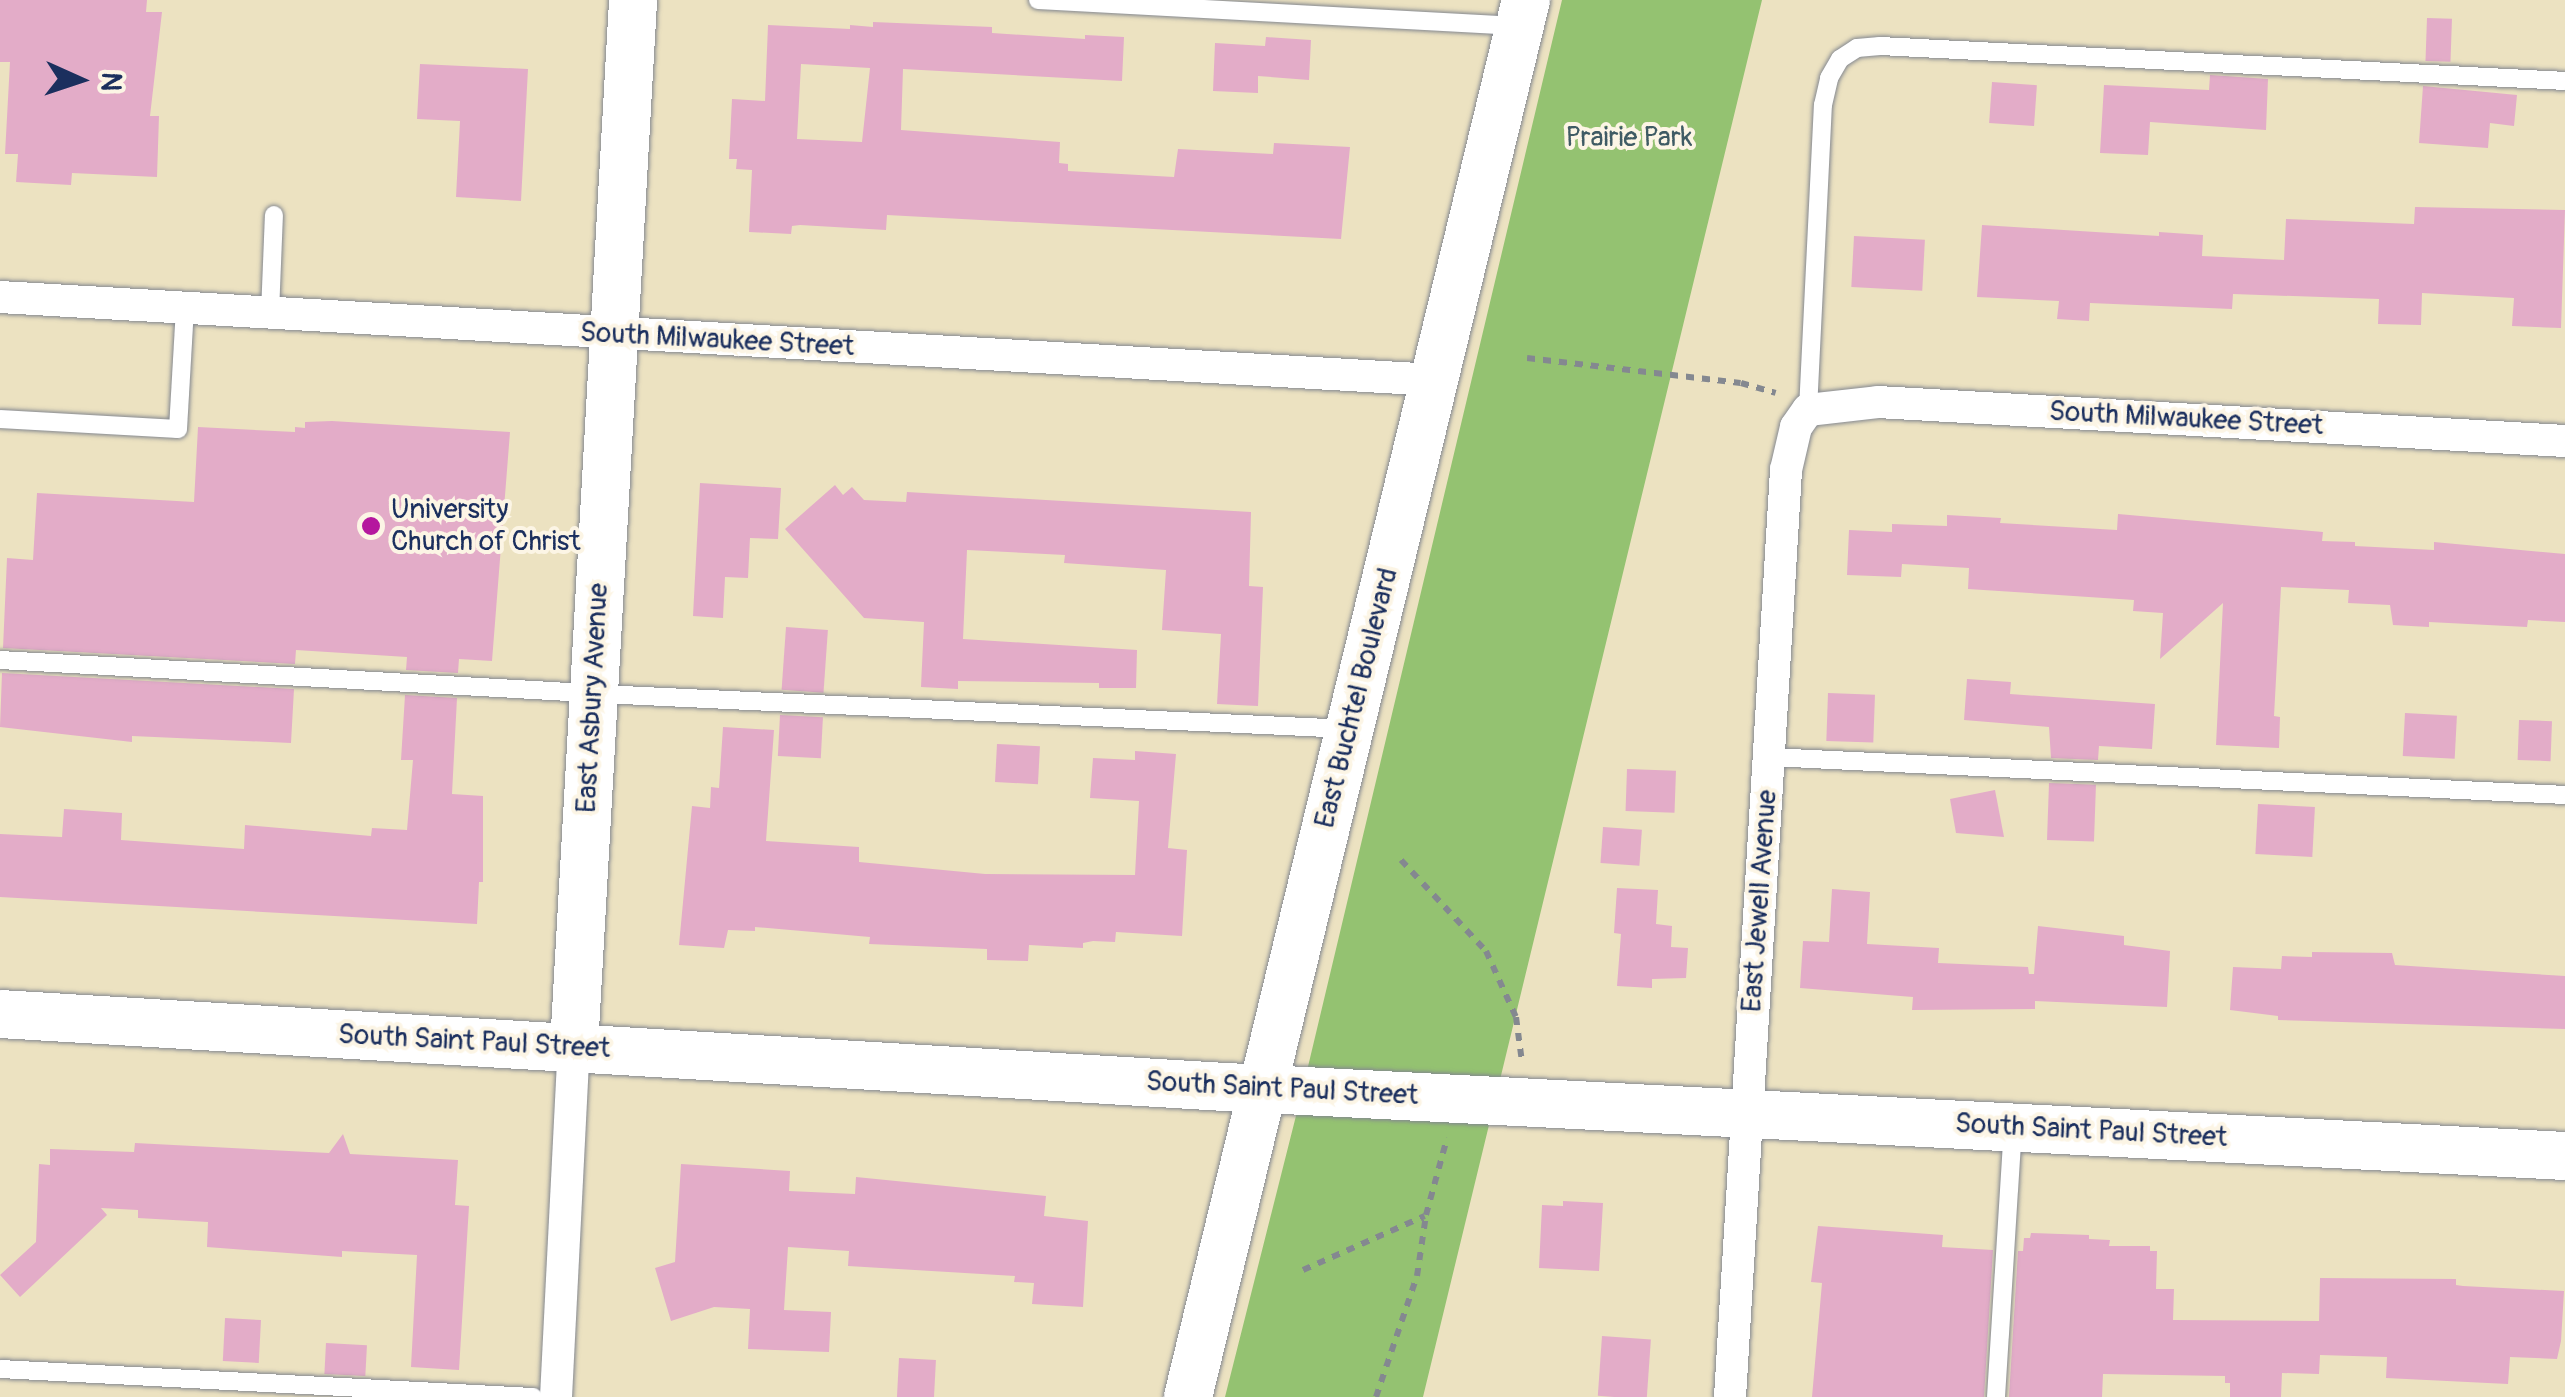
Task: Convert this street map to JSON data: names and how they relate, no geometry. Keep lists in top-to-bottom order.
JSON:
{
  "streets": {
    "street": [
      "South Milwaukee Street",
      "East Asbury Avenue",
      "East Buchtel Boulevard",
      "East Jewell Avenue",
      "South Saint Paul Street"
    ]
  },
  "crossings": [
    ["South Milwaukee Street", "East Asbury Avenue"],
    ["South Milwaukee Street", "East Buchtel Boulevard"],
    ["South Milwaukee Street", "East Jewell Avenue"],
    ["East Asbury Avenue", "South Saint Paul Street"],
    ["East Buchtel Boulevard", "South Saint Paul Street"],
    ["East Jewell Avenue", "South Saint Paul Street"]
  ],
  "parks": ["Prairie Park"],
  "places": ["University Church of Christ"],
  "north": "right"
}
